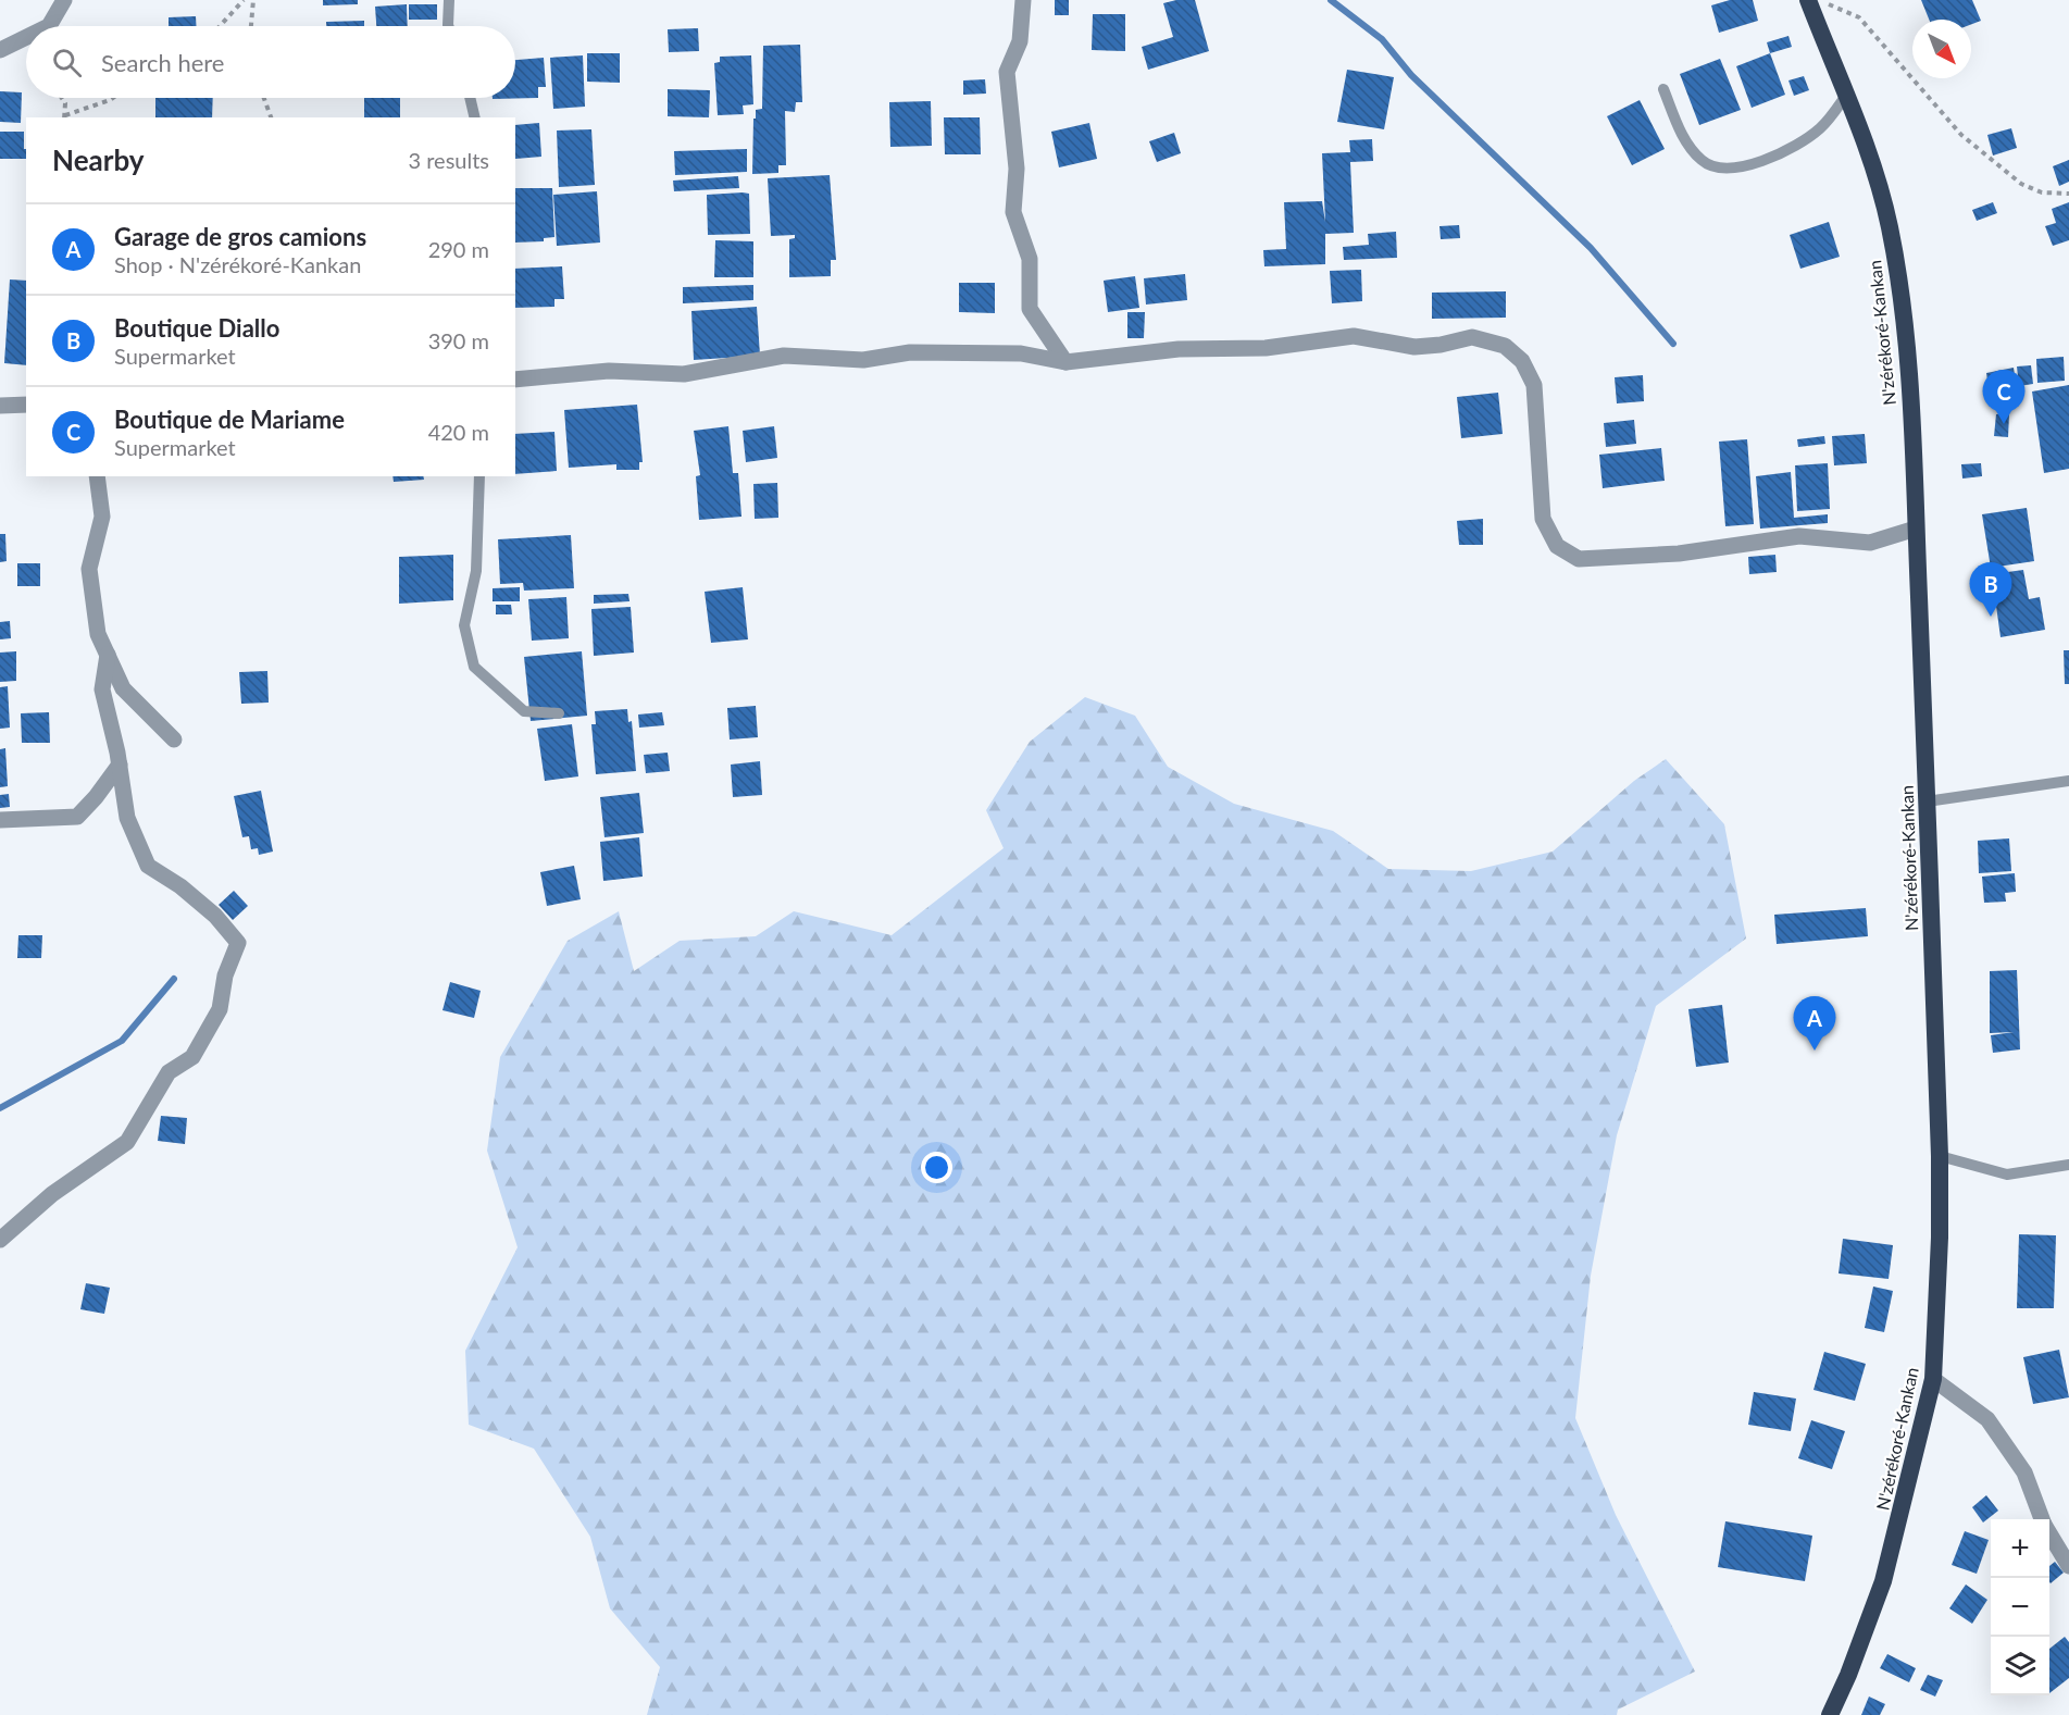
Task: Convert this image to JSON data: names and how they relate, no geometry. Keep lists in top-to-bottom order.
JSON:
{
  "streets": {
    "highway": ["N'zérékoré-Kankan"]
  },
  "north": "bottom right",
  "page": {
    "search": "Search here",
    "heading": ["Nearby", "3 results"],
    "list": [
      {
        "mark": "A",
        "name": "Garage de gros camions",
        "note": "Shop · N'zérékoré-Kankan",
        "value": "290 m"
      },
      {
        "mark": "B",
        "name": "Boutique Diallo",
        "note": "Supermarket",
        "value": "390 m"
      },
      {
        "mark": "C",
        "name": "Boutique de Mariame",
        "note": "Supermarket",
        "value": "420 m"
      }
    ],
    "pins": ["C", "B", "A"],
    "map_buttons": ["+", "−"]
  }
}
